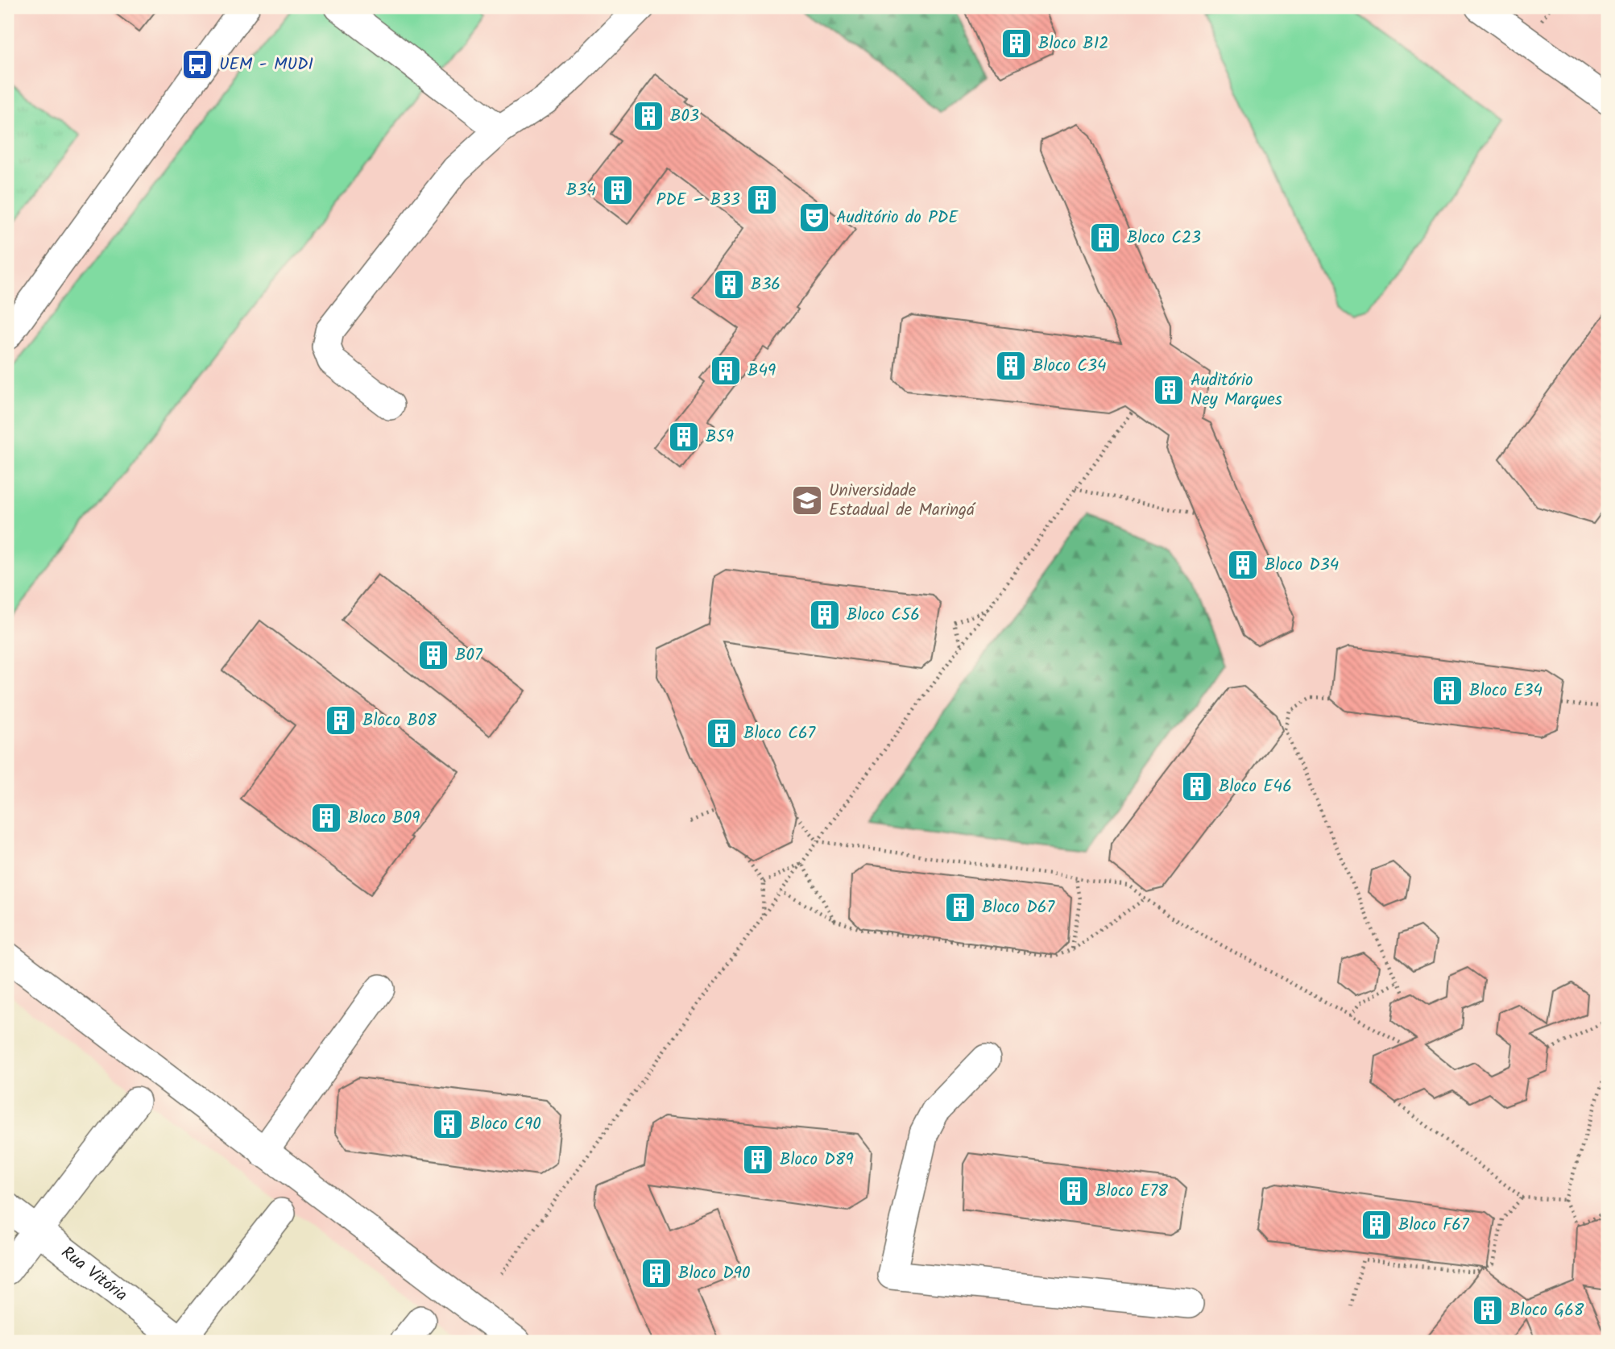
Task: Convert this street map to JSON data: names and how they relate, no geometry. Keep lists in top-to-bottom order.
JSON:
{
  "streets": {
    "street": ["Rua Vitória"]
  },
  "places": {
    "building": [
      "Bloco B12",
      "B03",
      "B34",
      "PDE – B33",
      "Bloco C23",
      "B36",
      "Bloco C34",
      "B49",
      "Auditório Ney Marques",
      "B59",
      "Bloco D34",
      "Bloco C56",
      "B07",
      "Bloco E34",
      "Bloco B08",
      "Bloco C67",
      "Bloco E46",
      "Bloco B09",
      "Bloco D67",
      "Bloco C90",
      "Bloco D89",
      "Bloco E78",
      "Bloco F67",
      "Bloco D90",
      "Bloco G68"
    ],
    "bus stop": ["UEM - MUDI"],
    "theatre": ["Auditório do PDE"],
    "school or university": ["Universidade Estadual de Maringá"]
  }
}
